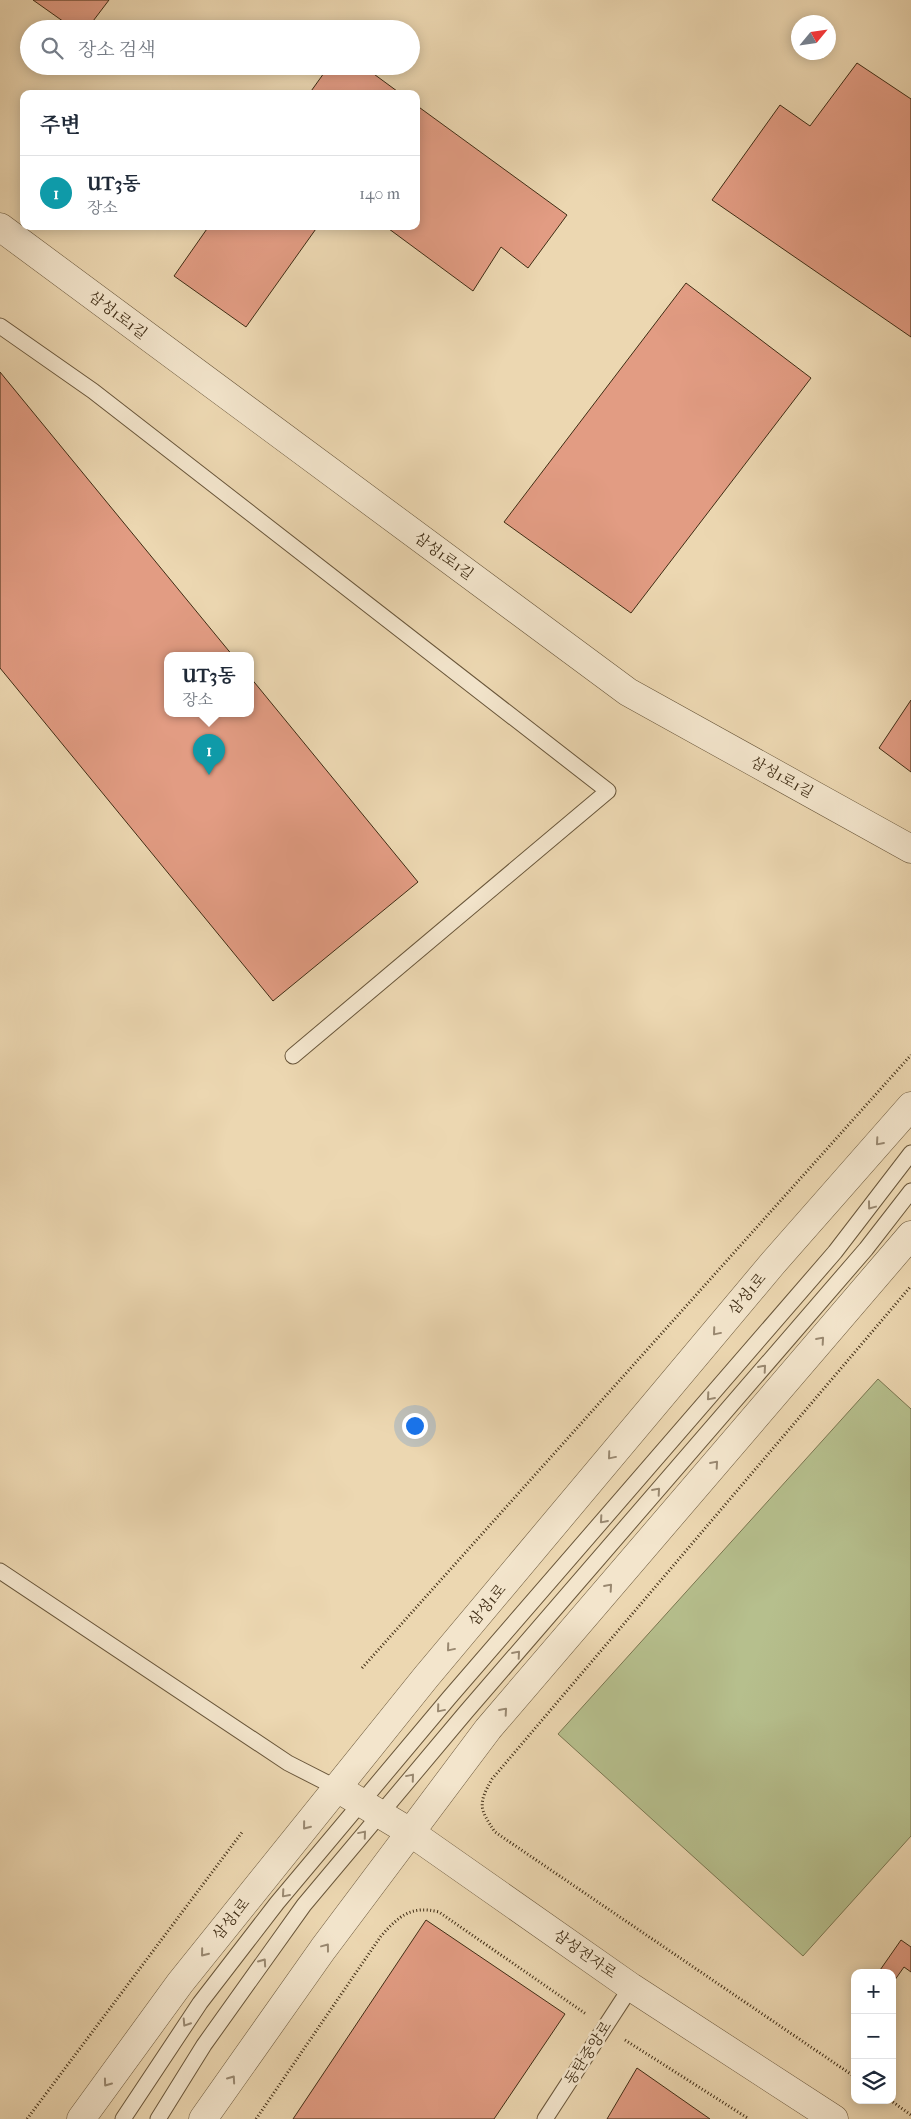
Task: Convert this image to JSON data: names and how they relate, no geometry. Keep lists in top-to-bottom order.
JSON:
{
  "streets": {
    "street": ["삼성1로1길", "삼성1로", "삼성전자로"],
    "lane": ["동탄중앙로"]
  },
  "crossings": [
    ["삼성1로", "삼성전자로"],
    ["삼성전자로", "동탄중앙로"]
  ],
  "north": "top right",
  "page": {
    "search": "장소 검색",
    "heading": "주변",
    "list": [
      {
        "mark": "1",
        "name": "UT3동",
        "note": "장소",
        "value": "140 m"
      }
    ],
    "popup": ["UT3동", "장소"],
    "pins": "1",
    "map_buttons": ["+", "−"]
  }
}
